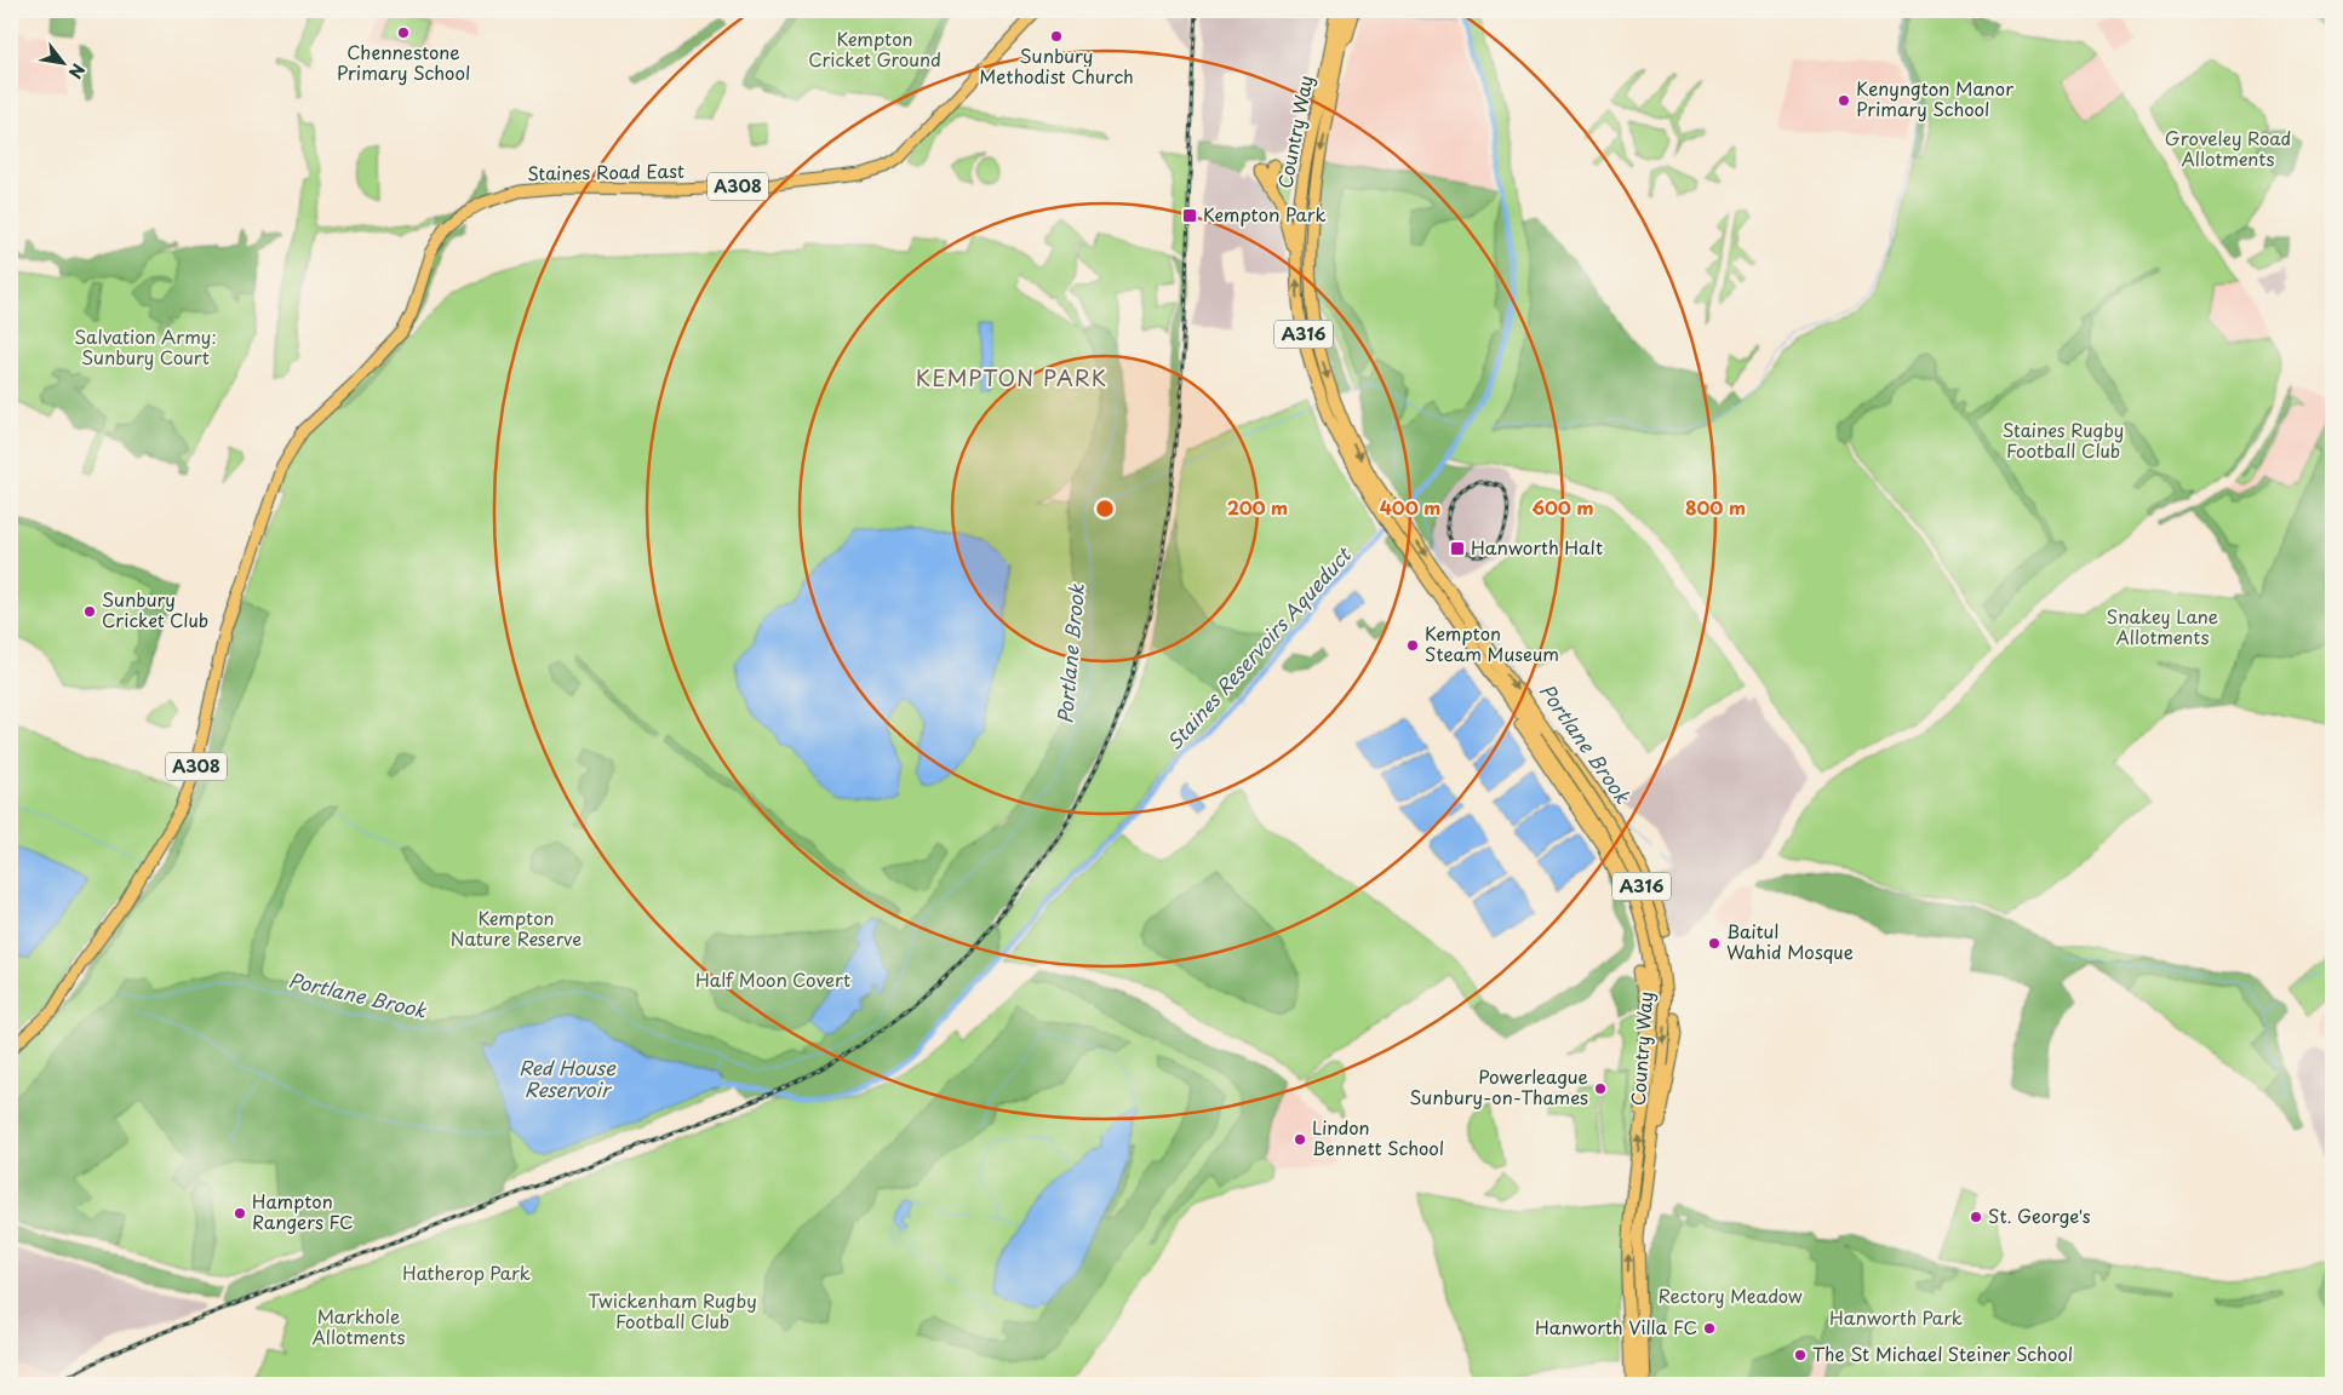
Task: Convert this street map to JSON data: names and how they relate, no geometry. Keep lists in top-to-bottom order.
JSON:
{
  "streets": {
    "highway": [
      "Country Way",
      "Staines Road East",
      "A308",
      "A316"
    ]
  },
  "crossings": [
    ["Country Way", "A316"]
  ],
  "districts": ["KEMPTON PARK"],
  "water": ["Staines Reservoirs Aqueduct", "Portlane Brook", "Red House Reservoir"],
  "parks": [
    "Kempton Cricket Ground",
    "Groveley Road Allotments",
    "Salvation Army: Sunbury Court",
    "Staines Rugby Football Club",
    "Snakey Lane Allotments",
    "Kempton Nature Reserve",
    "Half Moon Covert",
    "Hatherop Park",
    "Rectory Meadow",
    "Twickenham Rugby Football Club",
    "Markhole Allotments",
    "Hanworth Park"
  ],
  "places": {
    "other": [
      "Chennestone Primary School",
      "Sunbury Methodist Church",
      "Kenyngton Manor Primary School",
      "Sunbury Cricket Club",
      "Kempton Steam Museum",
      "Baitul Wahid Mosque",
      "Powerleague Sunbury-on-Thames",
      "Lindon Bennett School",
      "Hampton Rangers FC",
      "St. George's",
      "Hanworth Villa FC",
      "The St Michael Steiner School"
    ],
    "transit": ["Kempton Park", "Hanworth Halt"]
  },
  "north": "bottom right",
  "rings": [
    "200 m",
    "400 m",
    "600 m",
    "800 m"
  ]
}
